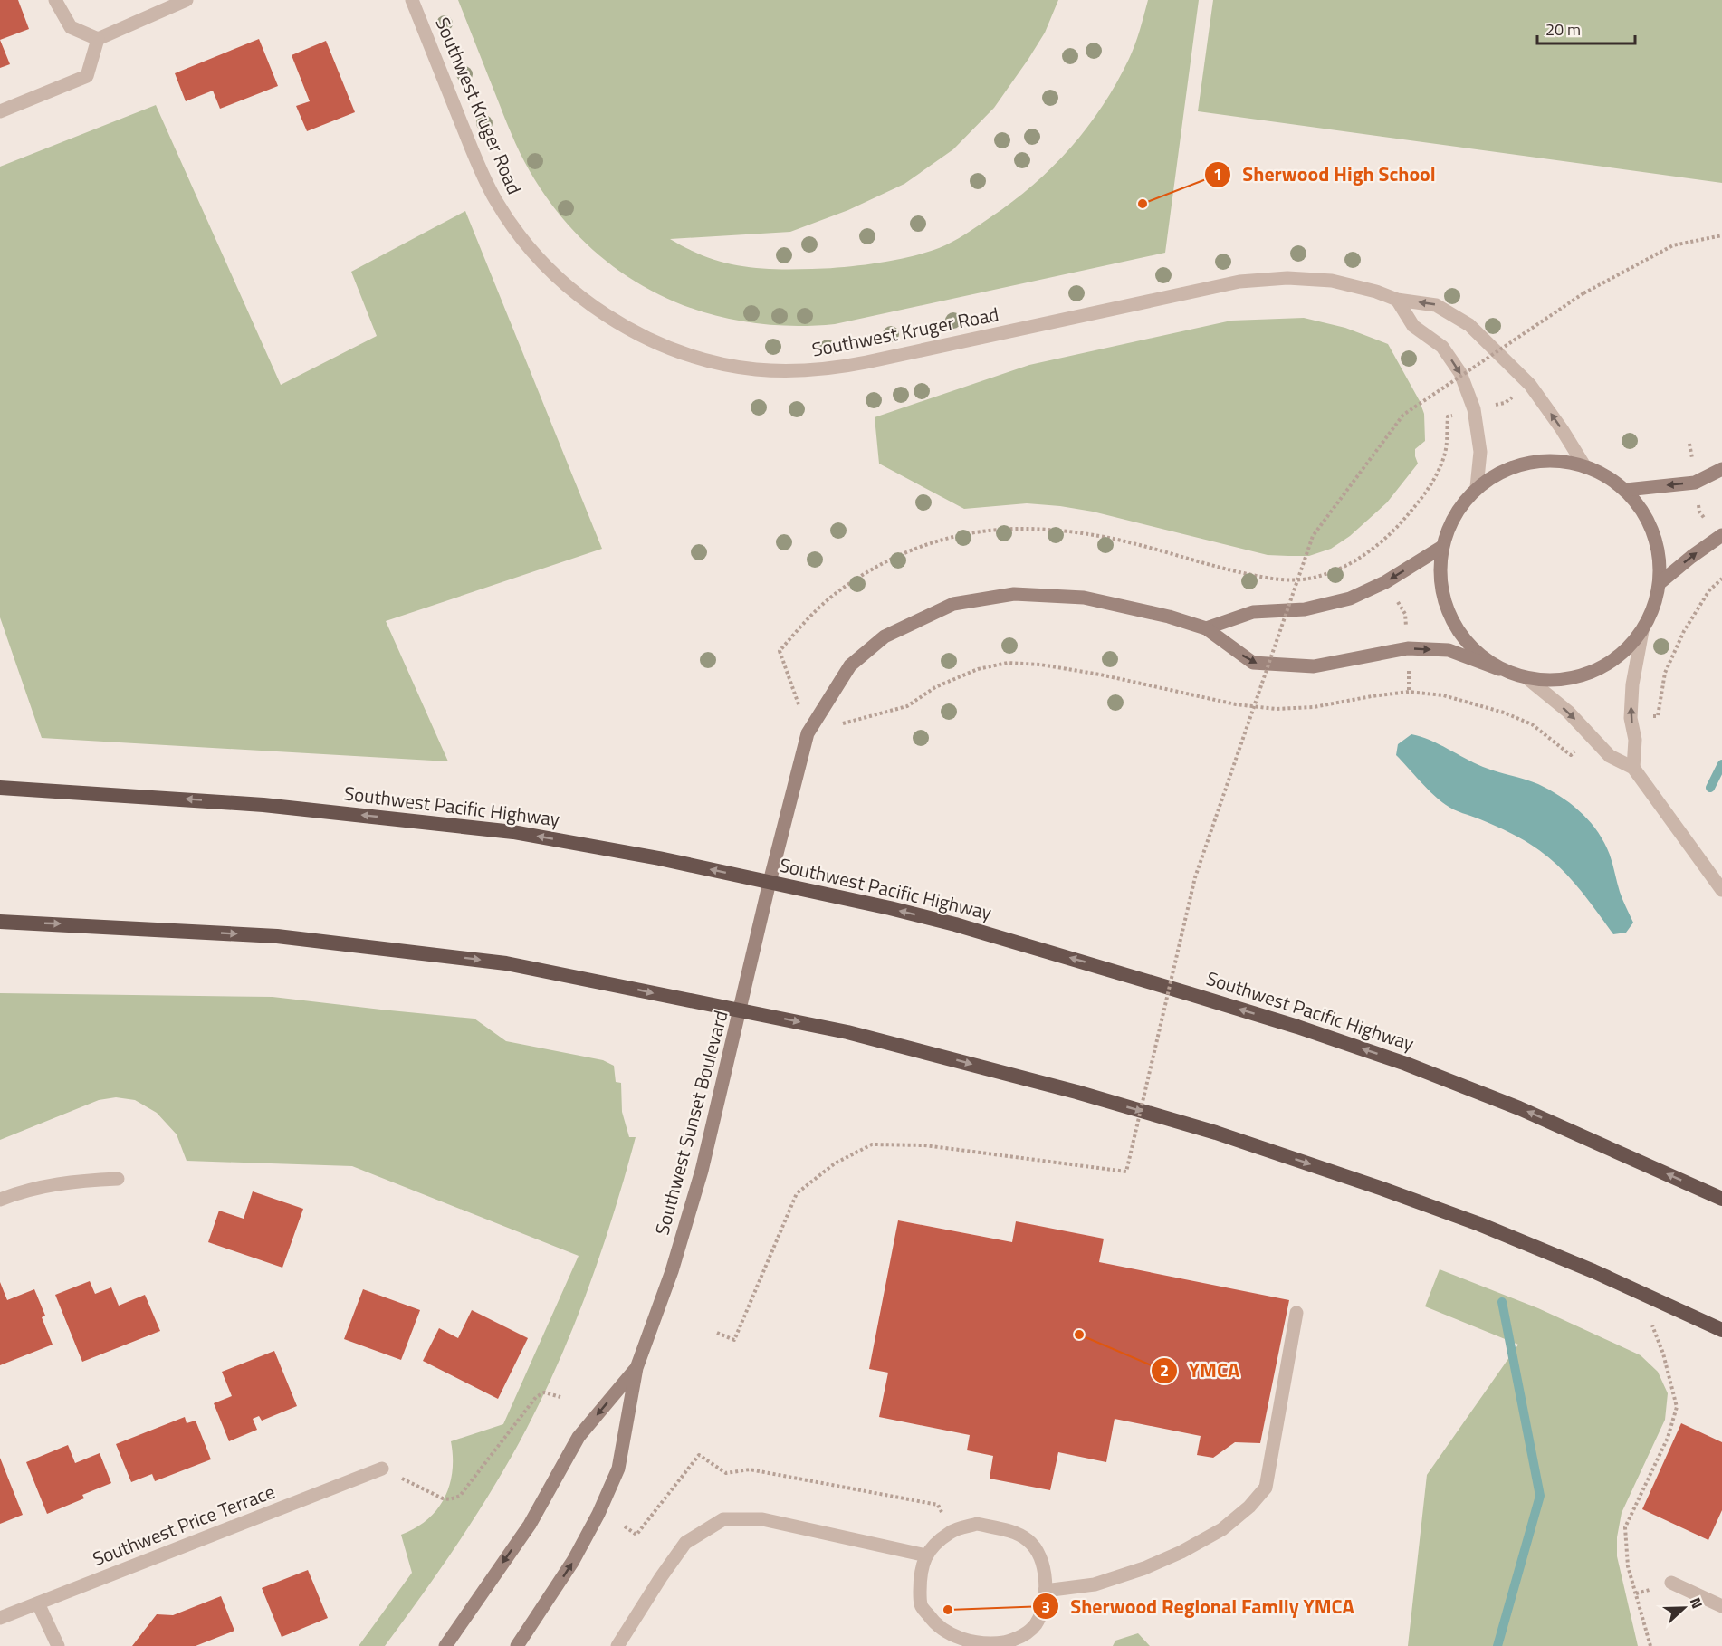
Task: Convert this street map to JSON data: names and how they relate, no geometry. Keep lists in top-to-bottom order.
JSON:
{
  "streets": {
    "highway": ["Southwest Pacific Highway"],
    "main road": ["Southwest Sunset Boulevard"],
    "street": ["Southwest Kruger Road", "Southwest Price Terrace"]
  },
  "crossings": [
    ["Southwest Pacific Highway", "Southwest Sunset Boulevard"]
  ],
  "places": ["Sherwood High School", "YMCA", "Sherwood Regional Family YMCA"],
  "scale_bar": "20 m",
  "north": "right"
}
